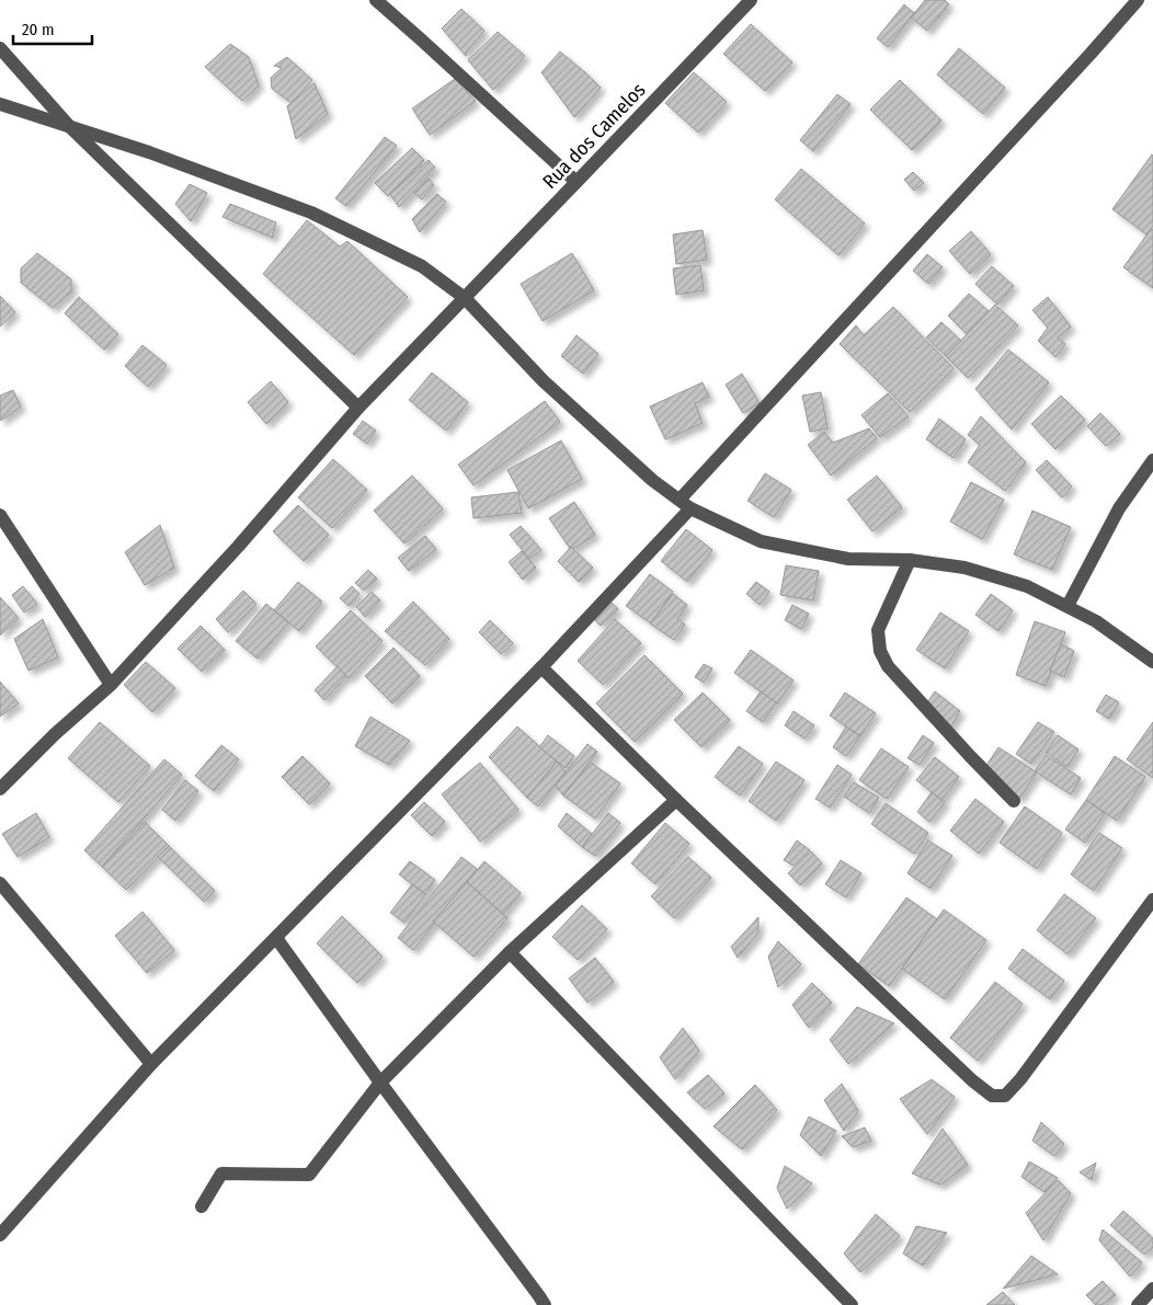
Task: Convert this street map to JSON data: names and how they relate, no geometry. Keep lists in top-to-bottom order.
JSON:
{
  "streets": {
    "street": ["Rua dos Camelos"]
  },
  "scale_bar": "20 m"
}
